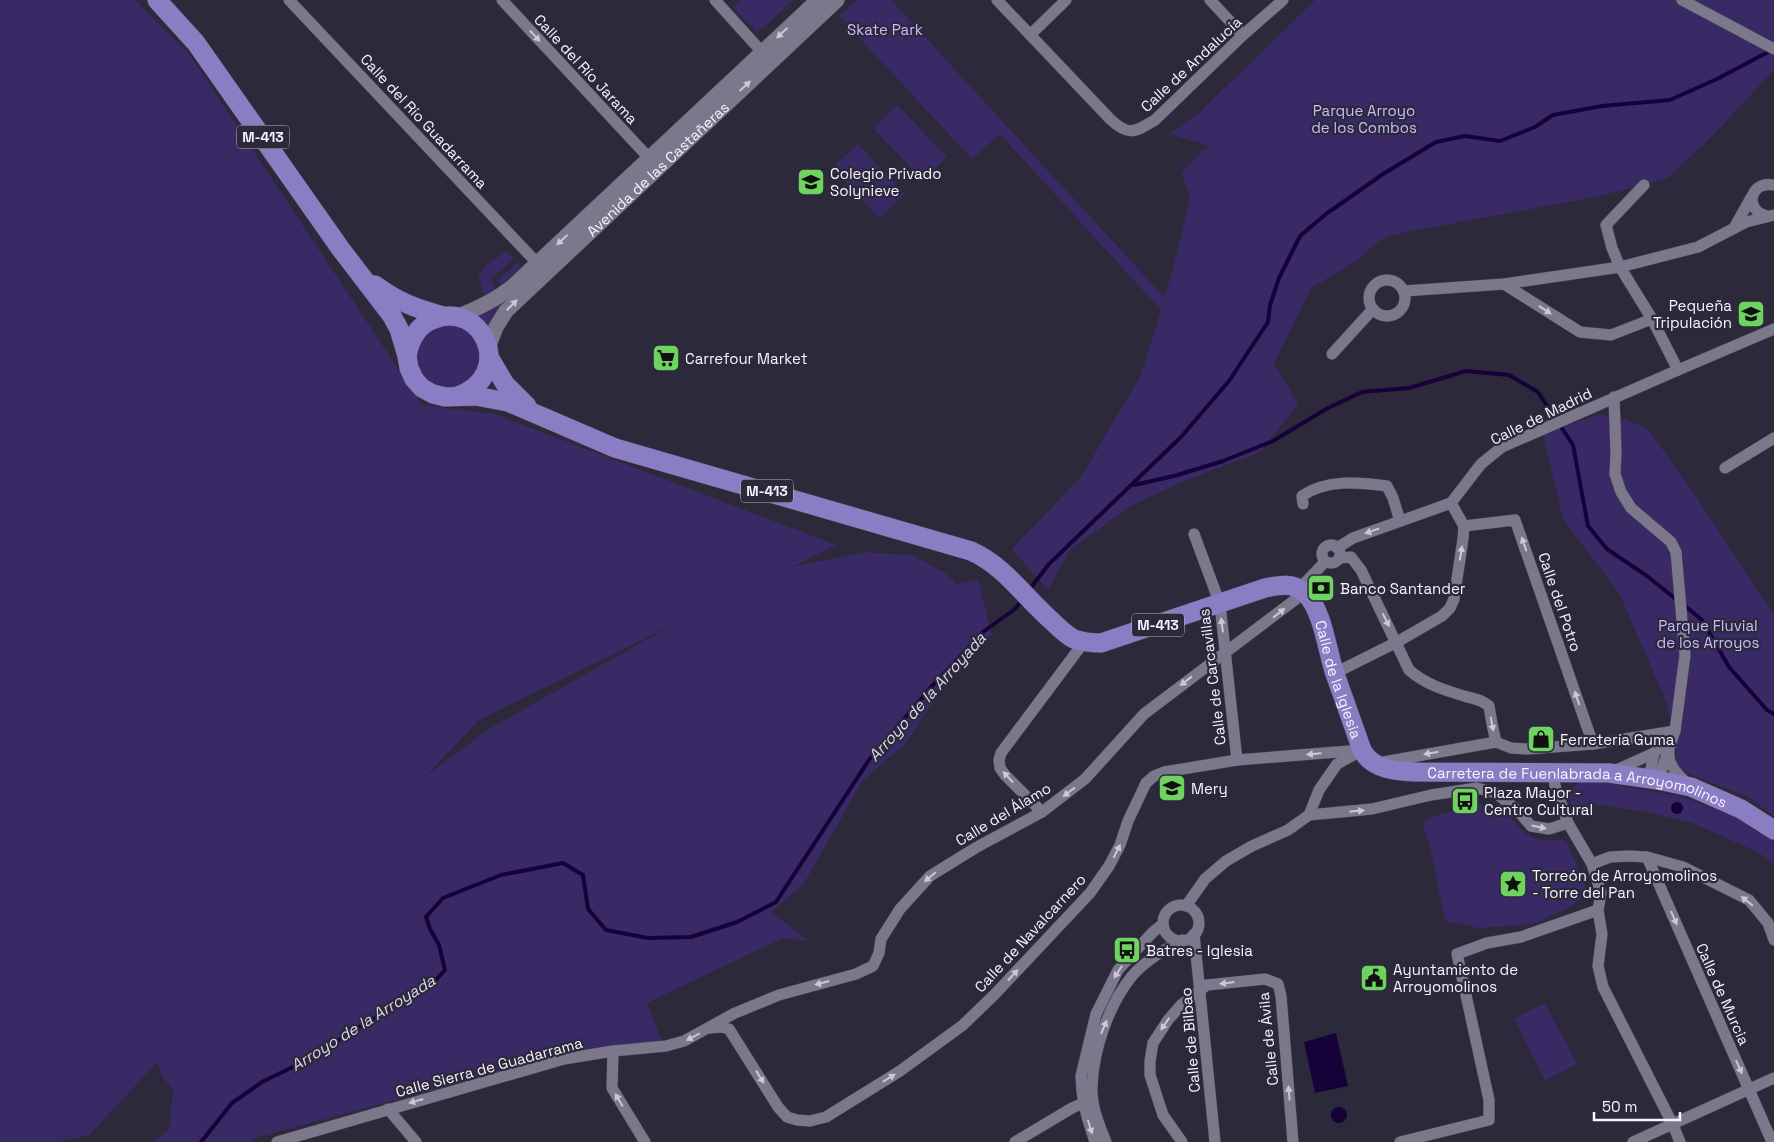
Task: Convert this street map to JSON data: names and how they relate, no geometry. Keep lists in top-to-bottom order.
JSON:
{
  "streets": {
    "main road": ["M-413", "Calle de la Iglesia", "Carretera de Fuenlabrada a Arroyomolinos"],
    "street": [
      "Calle de Andalucía",
      "Calle del Río Jarama",
      "Calle del Río Guadarrama",
      "Avenida de las Castañeras",
      "Calle de Madrid",
      "Calle del Potro",
      "Calle de Carcavillas",
      "Calle del Álamo",
      "Calle de Navalcarnero",
      "Calle de Murcia",
      "Calle de Ávila",
      "Calle de Bilbao",
      "Calle Sierra de Guadarrama"
    ]
  },
  "crossings": [
    ["Calle del Río Jarama", "Avenida de las Castañeras"],
    ["Calle del Río Guadarrama", "Avenida de las Castañeras"],
    ["M-413", "Avenida de las Castañeras"],
    ["M-413", "Calle de Carcavillas"],
    ["M-413", "Calle de la Iglesia"],
    ["M-413", "Calle del Álamo"],
    ["Calle de Carcavillas", "Calle del Álamo"],
    ["Calle de Carcavillas", "Calle de Navalcarnero"],
    ["Calle de la Iglesia", "Carretera de Fuenlabrada a Arroyomolinos"],
    ["Calle de la Iglesia", "Calle del Álamo"],
    ["Calle de la Iglesia", "Calle de Navalcarnero"],
    ["Carretera de Fuenlabrada a Arroyomolinos", "Calle de Navalcarnero"],
    ["Calle del Álamo", "Calle Sierra de Guadarrama"],
    ["Calle de Ávila", "Calle de Bilbao"]
  ],
  "one_way": ["Calle del Río Jarama", "Calle del Potro", "Calle Sierra de Guadarrama"],
  "water": ["Arroyo de la Arroyada"],
  "parks": ["Skate Park", "Parque Arroyo de los Combos", "Parque Fluvial de los Arroyos"],
  "places": {
    "school or university": ["Colegio Privado Solynieve", "Pequeña Tripulación", "Mery"],
    "supermarket": ["Carrefour Market"],
    "bank": ["Banco Santander"],
    "shop": ["Ferretería Guma"],
    "bus stop": ["Plaza Mayor - Centro Cultural", "Batres - Iglesia"],
    "place": ["Torreón de Arroyomolinos - Torre del Pan"],
    "public building": ["Ayuntamiento de Arroyomolinos"]
  },
  "scale_bar": "50 m"
}
